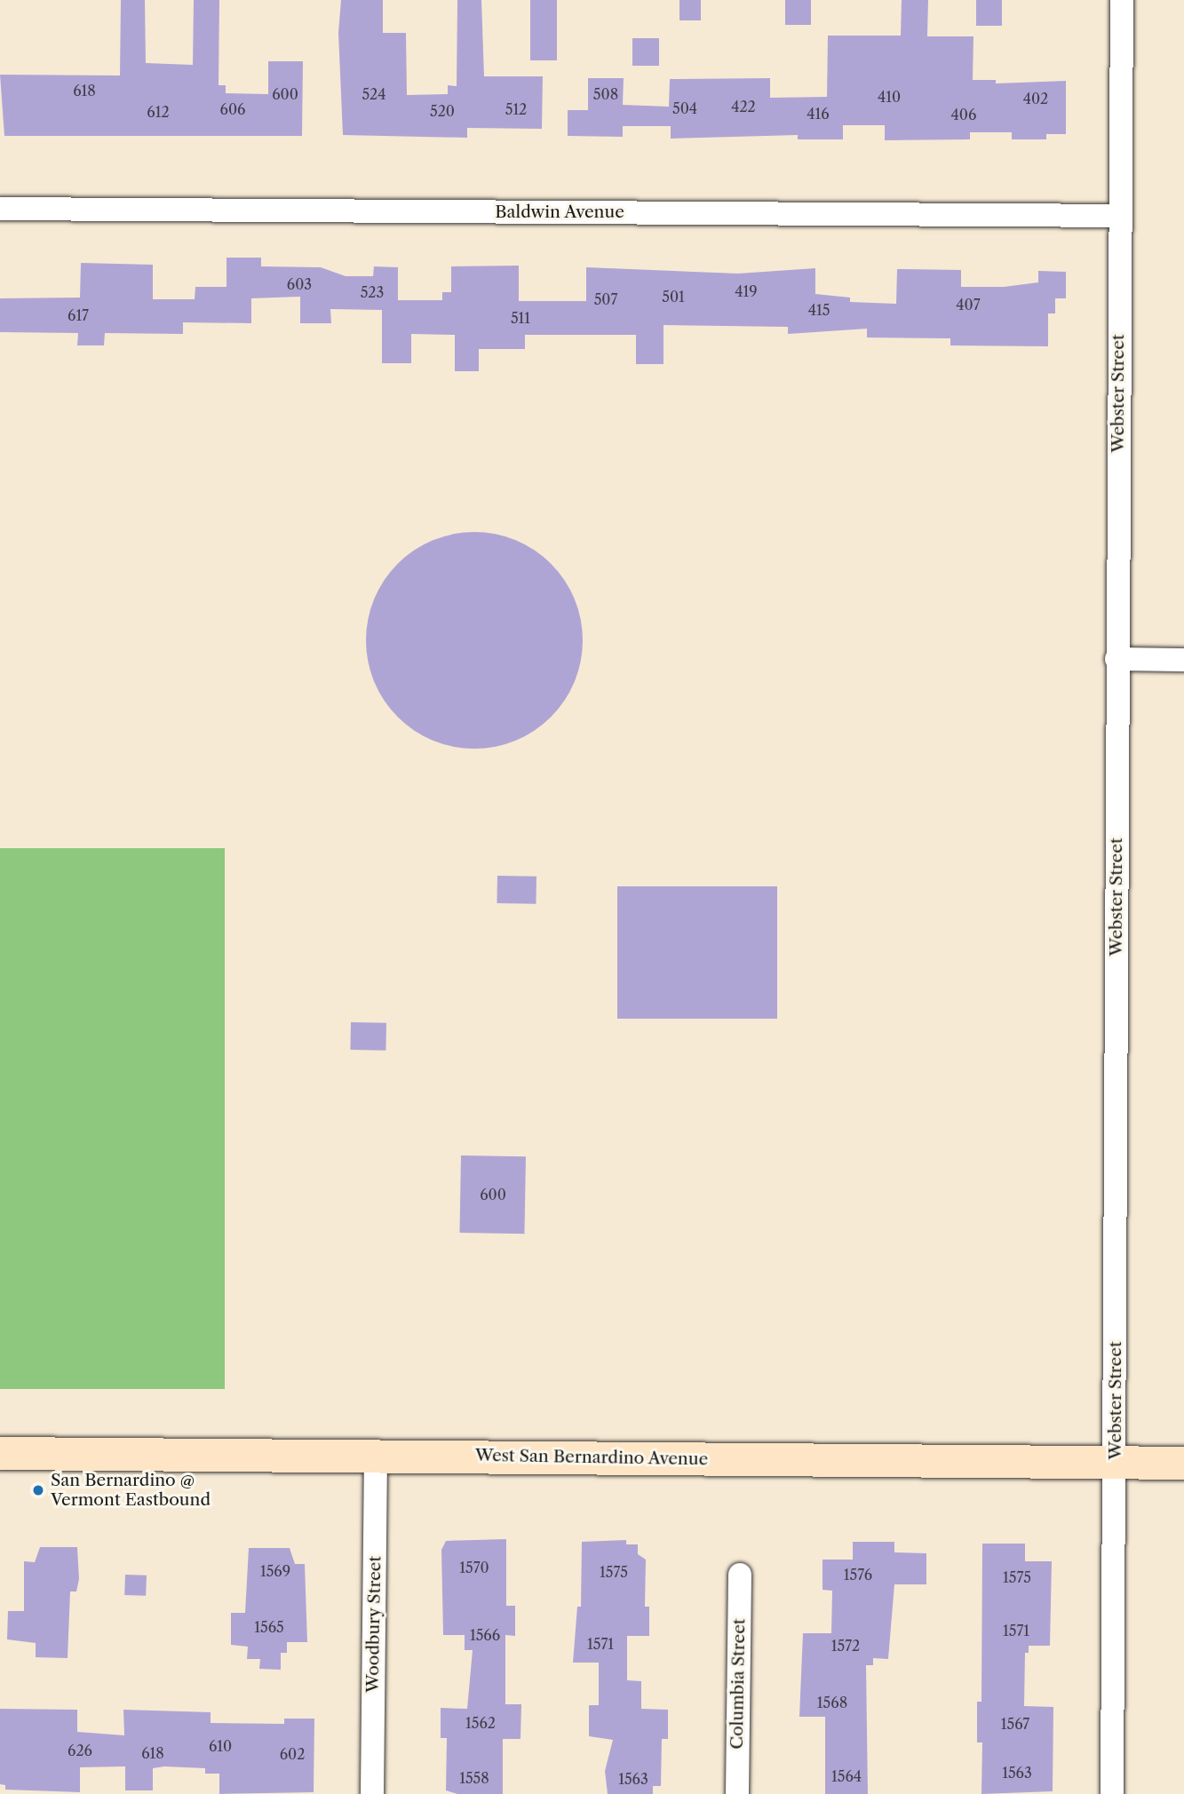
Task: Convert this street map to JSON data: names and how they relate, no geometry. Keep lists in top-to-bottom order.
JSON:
{
  "streets": {
    "main road": ["West San Bernardino Avenue"],
    "street": [
      "Baldwin Avenue",
      "Webster Street",
      "Woodbury Street",
      "Columbia Street"
    ]
  },
  "crossings": [
    ["Baldwin Avenue", "Webster Street"],
    ["Webster Street", "West San Bernardino Avenue"],
    ["West San Bernardino Avenue", "Woodbury Street"]
  ],
  "places": ["San Bernardino @ Vermont Eastbound"],
  "house_numbers": [
    "618",
    "600",
    "524",
    "508",
    "410",
    "402",
    "422",
    "504",
    "606",
    "512",
    "520",
    "612",
    "416",
    "406",
    "603",
    "419",
    "523",
    "501",
    "507",
    "407",
    "415",
    "617",
    "511",
    "600",
    "1570",
    "1569",
    "1575",
    "1576",
    "1575",
    "1565",
    "1571",
    "1566",
    "1571",
    "1572",
    "1568",
    "1562",
    "1567",
    "610",
    "626",
    "618",
    "602",
    "1563",
    "1564",
    "1558",
    "1563"
  ]
}
